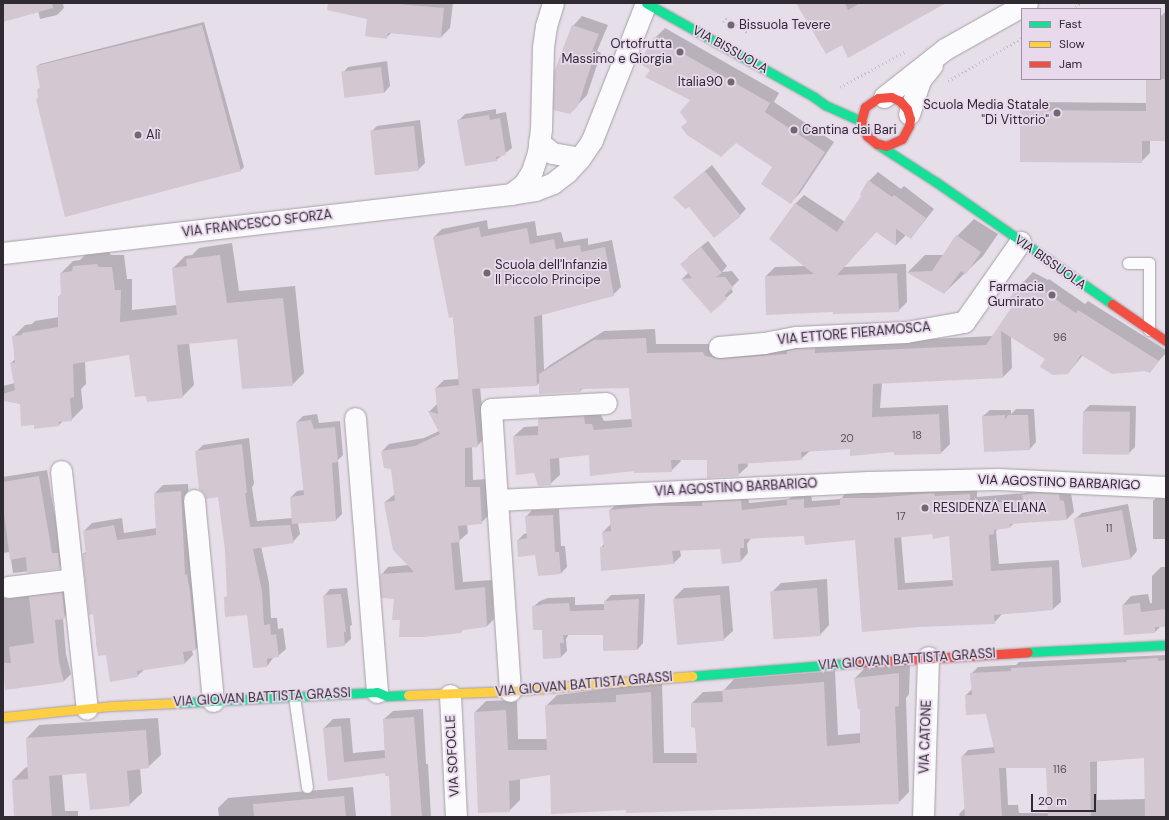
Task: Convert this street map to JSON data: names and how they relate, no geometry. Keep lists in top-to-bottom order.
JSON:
{
  "streets": {
    "street": [
      "VIA BISSUOLA",
      "VIA FRANCESCO SFORZA",
      "VIA ETTORE FIERAMOSCA",
      "VIA AGOSTINO BARBARIGO",
      "VIA GIOVAN BATTISTA GRASSI",
      "VIA CATONE",
      "VIA SOFOCLE"
    ]
  },
  "crossings": [
    ["VIA BISSUOLA", "VIA FRANCESCO SFORZA"],
    ["VIA BISSUOLA", "VIA ETTORE FIERAMOSCA"],
    ["VIA GIOVAN BATTISTA GRASSI", "VIA CATONE"],
    ["VIA GIOVAN BATTISTA GRASSI", "VIA SOFOCLE"]
  ],
  "places": [
    "Bissuola Tevere",
    "Ortofrutta Massimo e Giorgia",
    "Italia90",
    "Scuola Media Statale \"Di Vittorio\"",
    "Cantina dai Bari",
    "Alì",
    "Scuola dell'Infanzia Il Piccolo Principe",
    "Farmacia Gumirato",
    "RESIDENZA ELIANA"
  ],
  "house_numbers": [
    "96",
    "18",
    "20",
    "17",
    "11",
    "116"
  ],
  "legend": ["Fast", "Slow", "Jam"],
  "scale_bar": "20 m"
}
